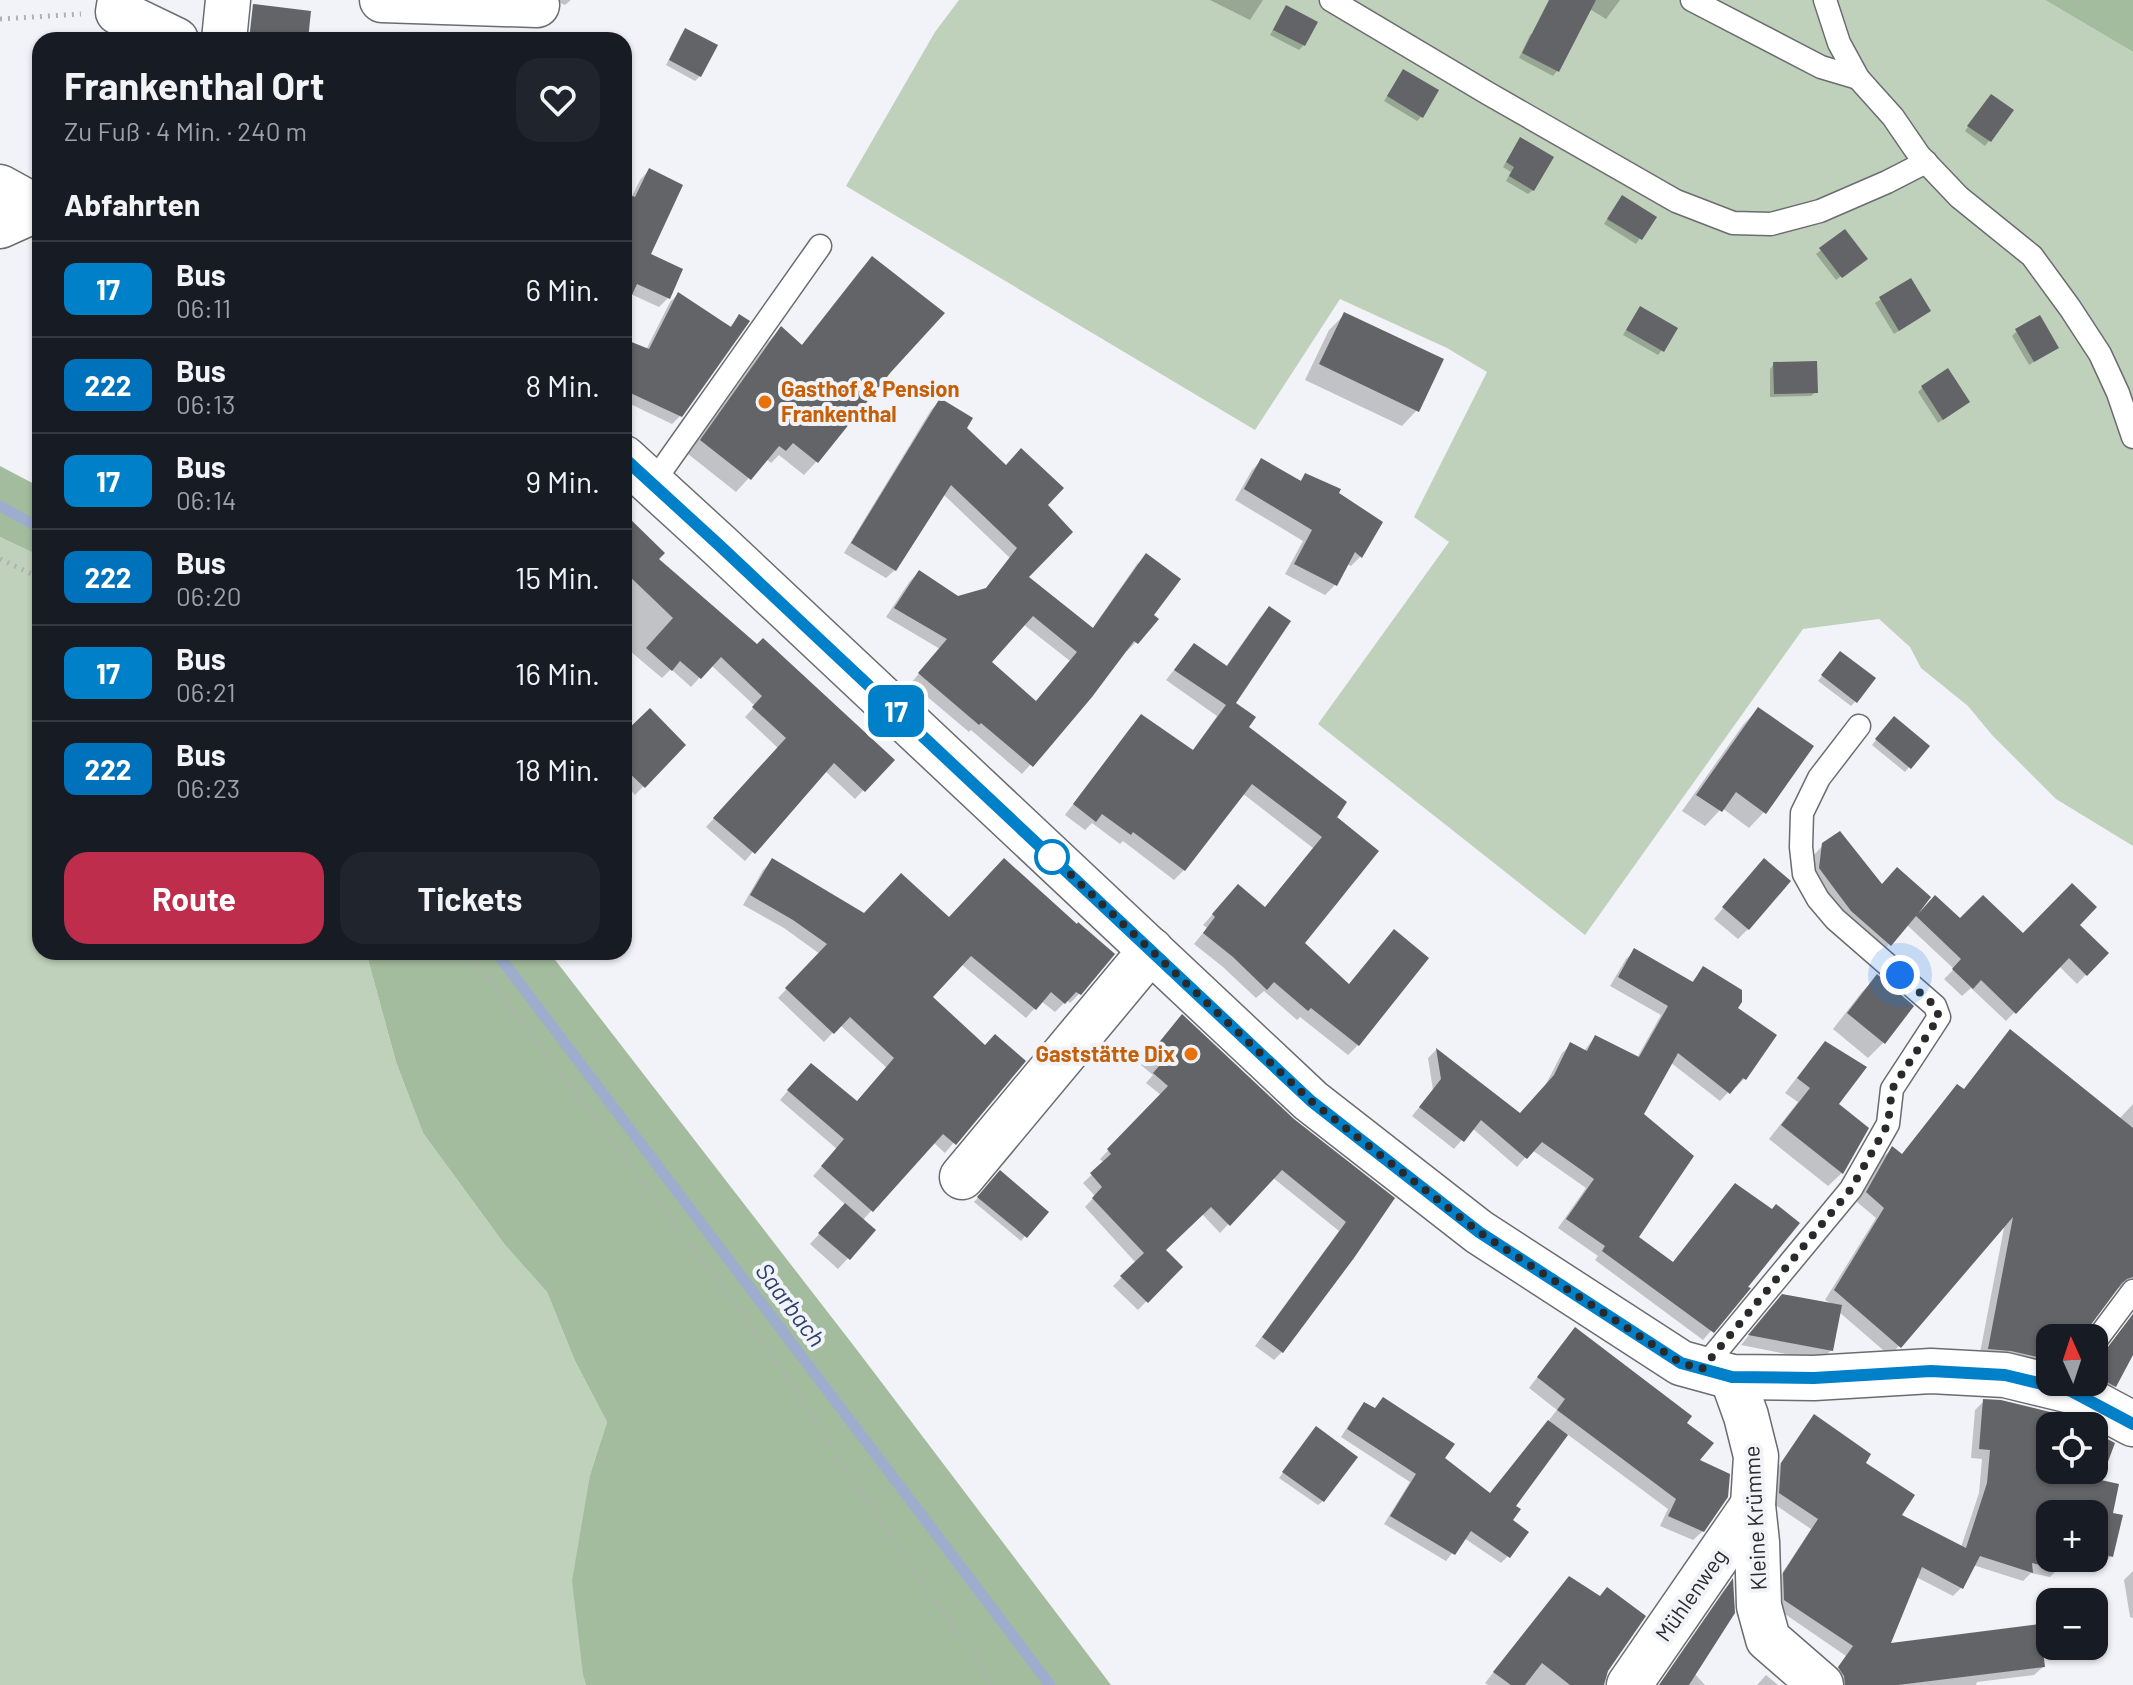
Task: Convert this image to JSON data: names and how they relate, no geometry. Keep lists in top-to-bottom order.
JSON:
{
  "streets": {
    "main road": ["Kleine Krümme", "Mühlenweg"]
  },
  "crossings": [
    ["Kleine Krümme", "Mühlenweg"]
  ],
  "water": ["Saarbach"],
  "places": ["Gasthof & Pension Frankenthal", "Gaststätte Dix"],
  "lines": ["bus line 17"],
  "north": "top",
  "page": {
    "on_map": "17",
    "heading": [
      ["Frankenthal Ort", "Zu Fuß · 4 Min. · 240 m"],
      "Abfahrten"
    ],
    "list": [
      {
        "mark": "17",
        "name": "Bus",
        "note": "06:11",
        "value": "6 Min."
      },
      {
        "mark": "222",
        "name": "Bus",
        "note": "06:13",
        "value": "8 Min."
      },
      {
        "mark": "17",
        "name": "Bus",
        "note": "06:14",
        "value": "9 Min."
      },
      {
        "mark": "222",
        "name": "Bus",
        "note": "06:20",
        "value": "15 Min."
      },
      {
        "mark": "17",
        "name": "Bus",
        "note": "06:21",
        "value": "16 Min."
      },
      {
        "mark": "222",
        "name": "Bus",
        "note": "06:23",
        "value": "18 Min."
      }
    ],
    "buttons": ["Route", "Tickets"],
    "map_buttons": ["+", "−"]
  }
}
